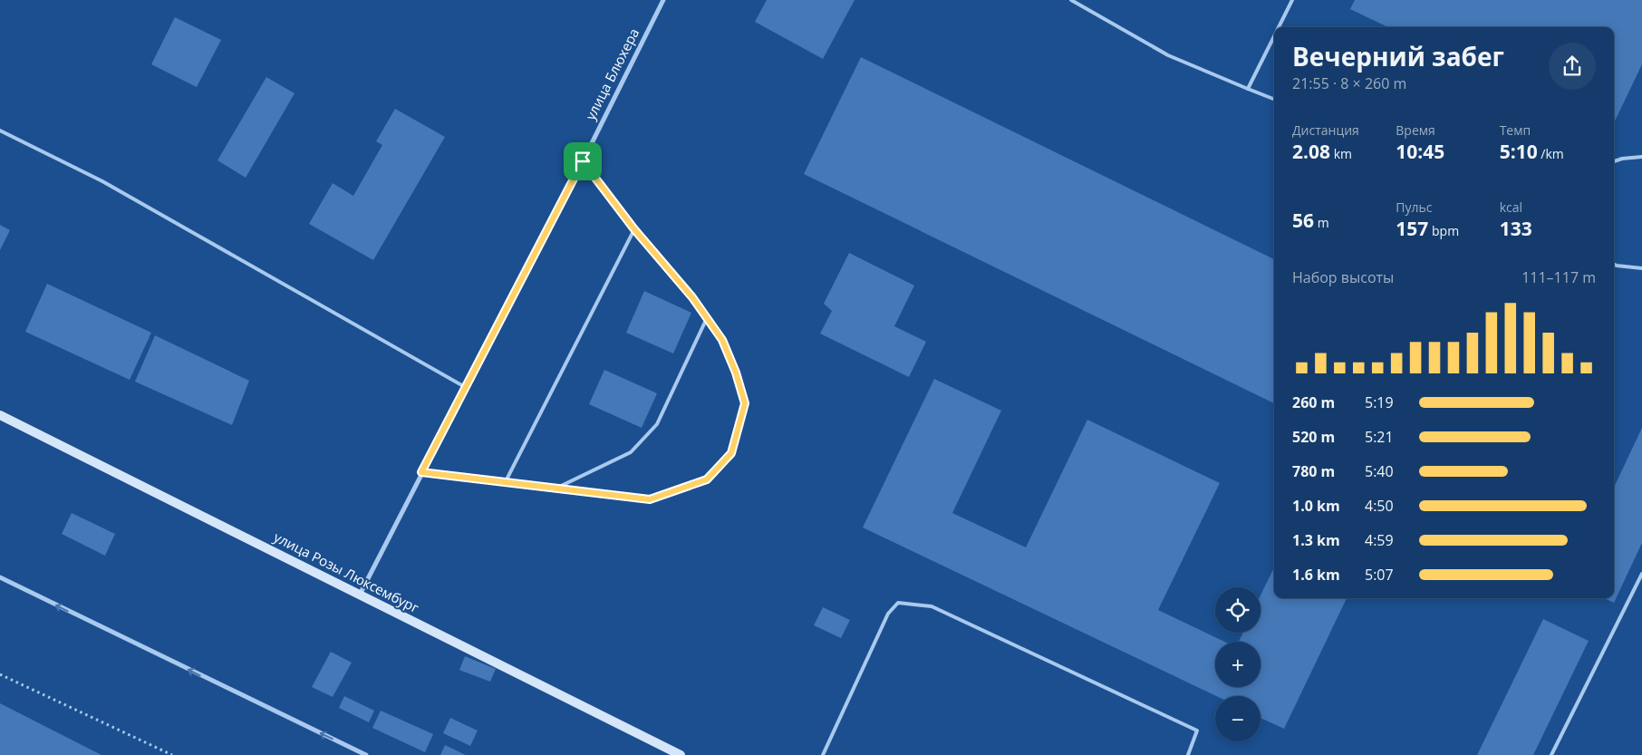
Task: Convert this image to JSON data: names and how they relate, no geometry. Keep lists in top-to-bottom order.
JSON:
{
  "streets": {
    "main road": ["улица Розы Люксембург"],
    "street": ["улица Блюхера"]
  },
  "crossings": [
    ["улица Блюхера", "улица Розы Люксембург"]
  ],
  "page": {
    "heading": ["Вечерний забег", "21:55 · 8 × 260 m"],
    "stats": [
      ["Дистанция", "2.08 km"],
      ["Время", "10:45"],
      ["Темп", "5:10 /km"],
      ["56 m"],
      ["Пульс", "157 bpm"],
      ["kcal", "133"]
    ],
    "chart": ["Набор высоты", "111–117 m"],
    "list": [
      {
        "name": "260 m",
        "note": "5:19"
      },
      {
        "name": "520 m",
        "note": "5:21"
      },
      {
        "name": "780 m",
        "note": "5:40"
      },
      {
        "name": "1.0 km",
        "note": "4:50"
      },
      {
        "name": "1.3 km",
        "note": "4:59"
      },
      {
        "name": "1.6 km",
        "note": "5:07"
      }
    ],
    "map_buttons": ["+", "−"]
  }
}
